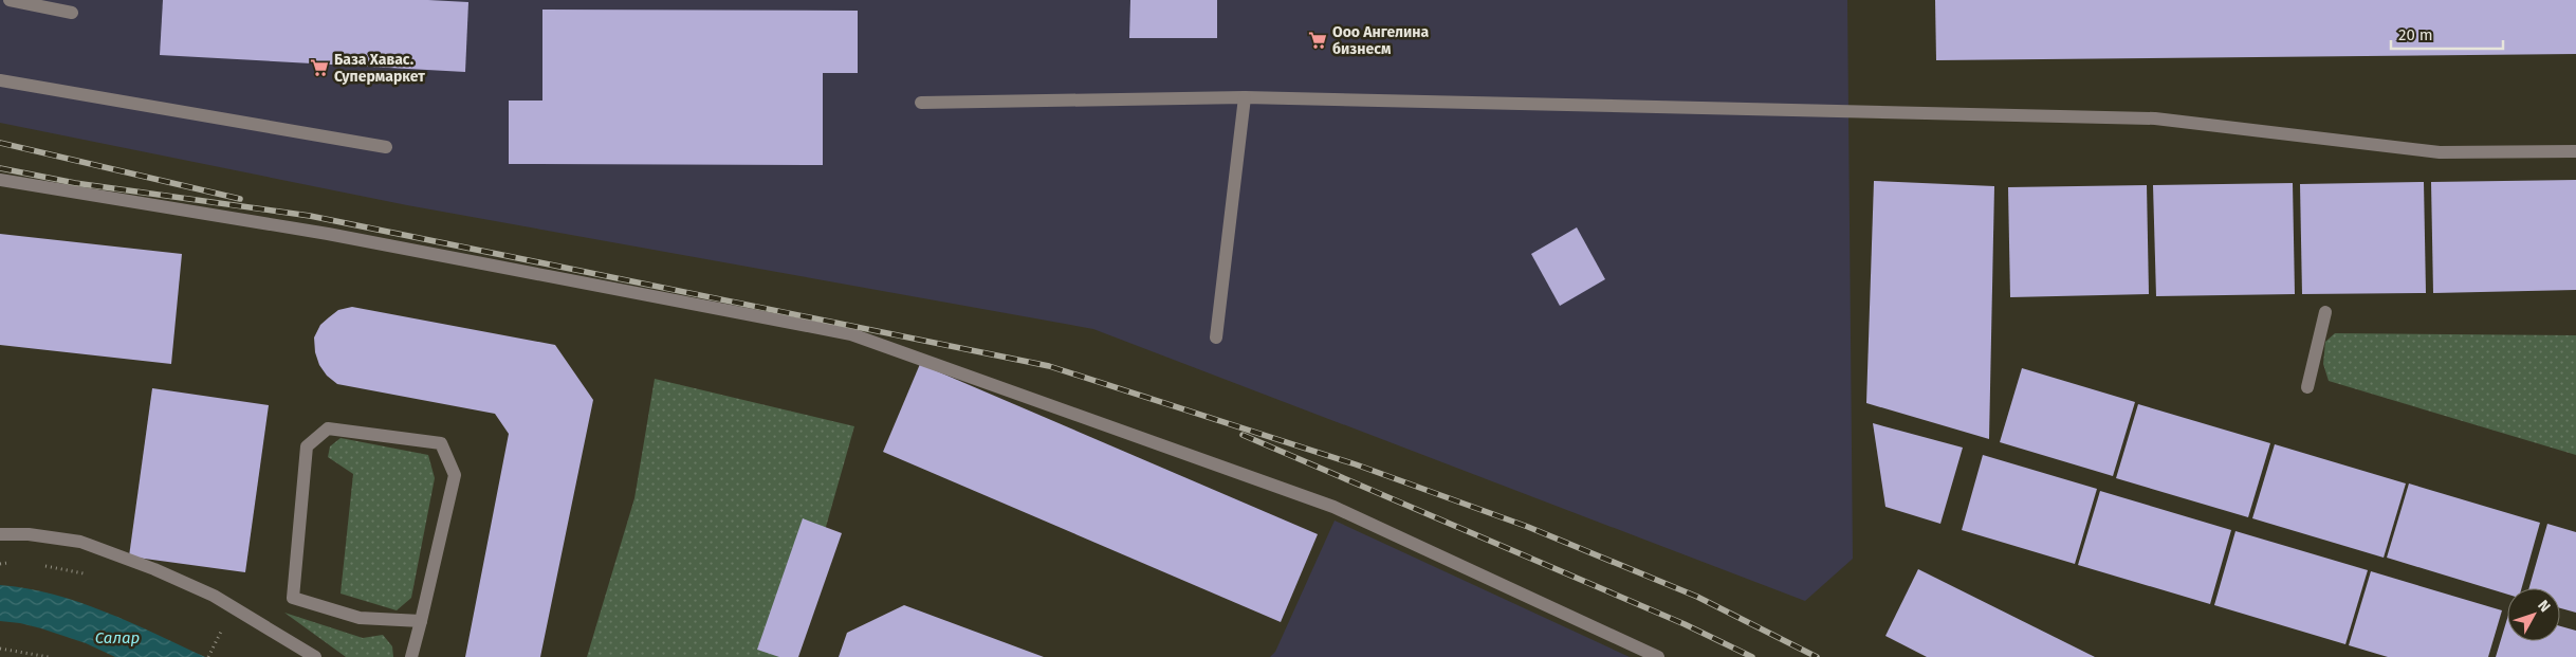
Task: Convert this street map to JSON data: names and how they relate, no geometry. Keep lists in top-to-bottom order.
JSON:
{
  "water": ["Салар"],
  "places": {
    "supermarket": ["Ооо Ангелина бизнесм", "База Хавас. Супермаркет"]
  },
  "scale_bar": "20 m",
  "north": "top right"
}
